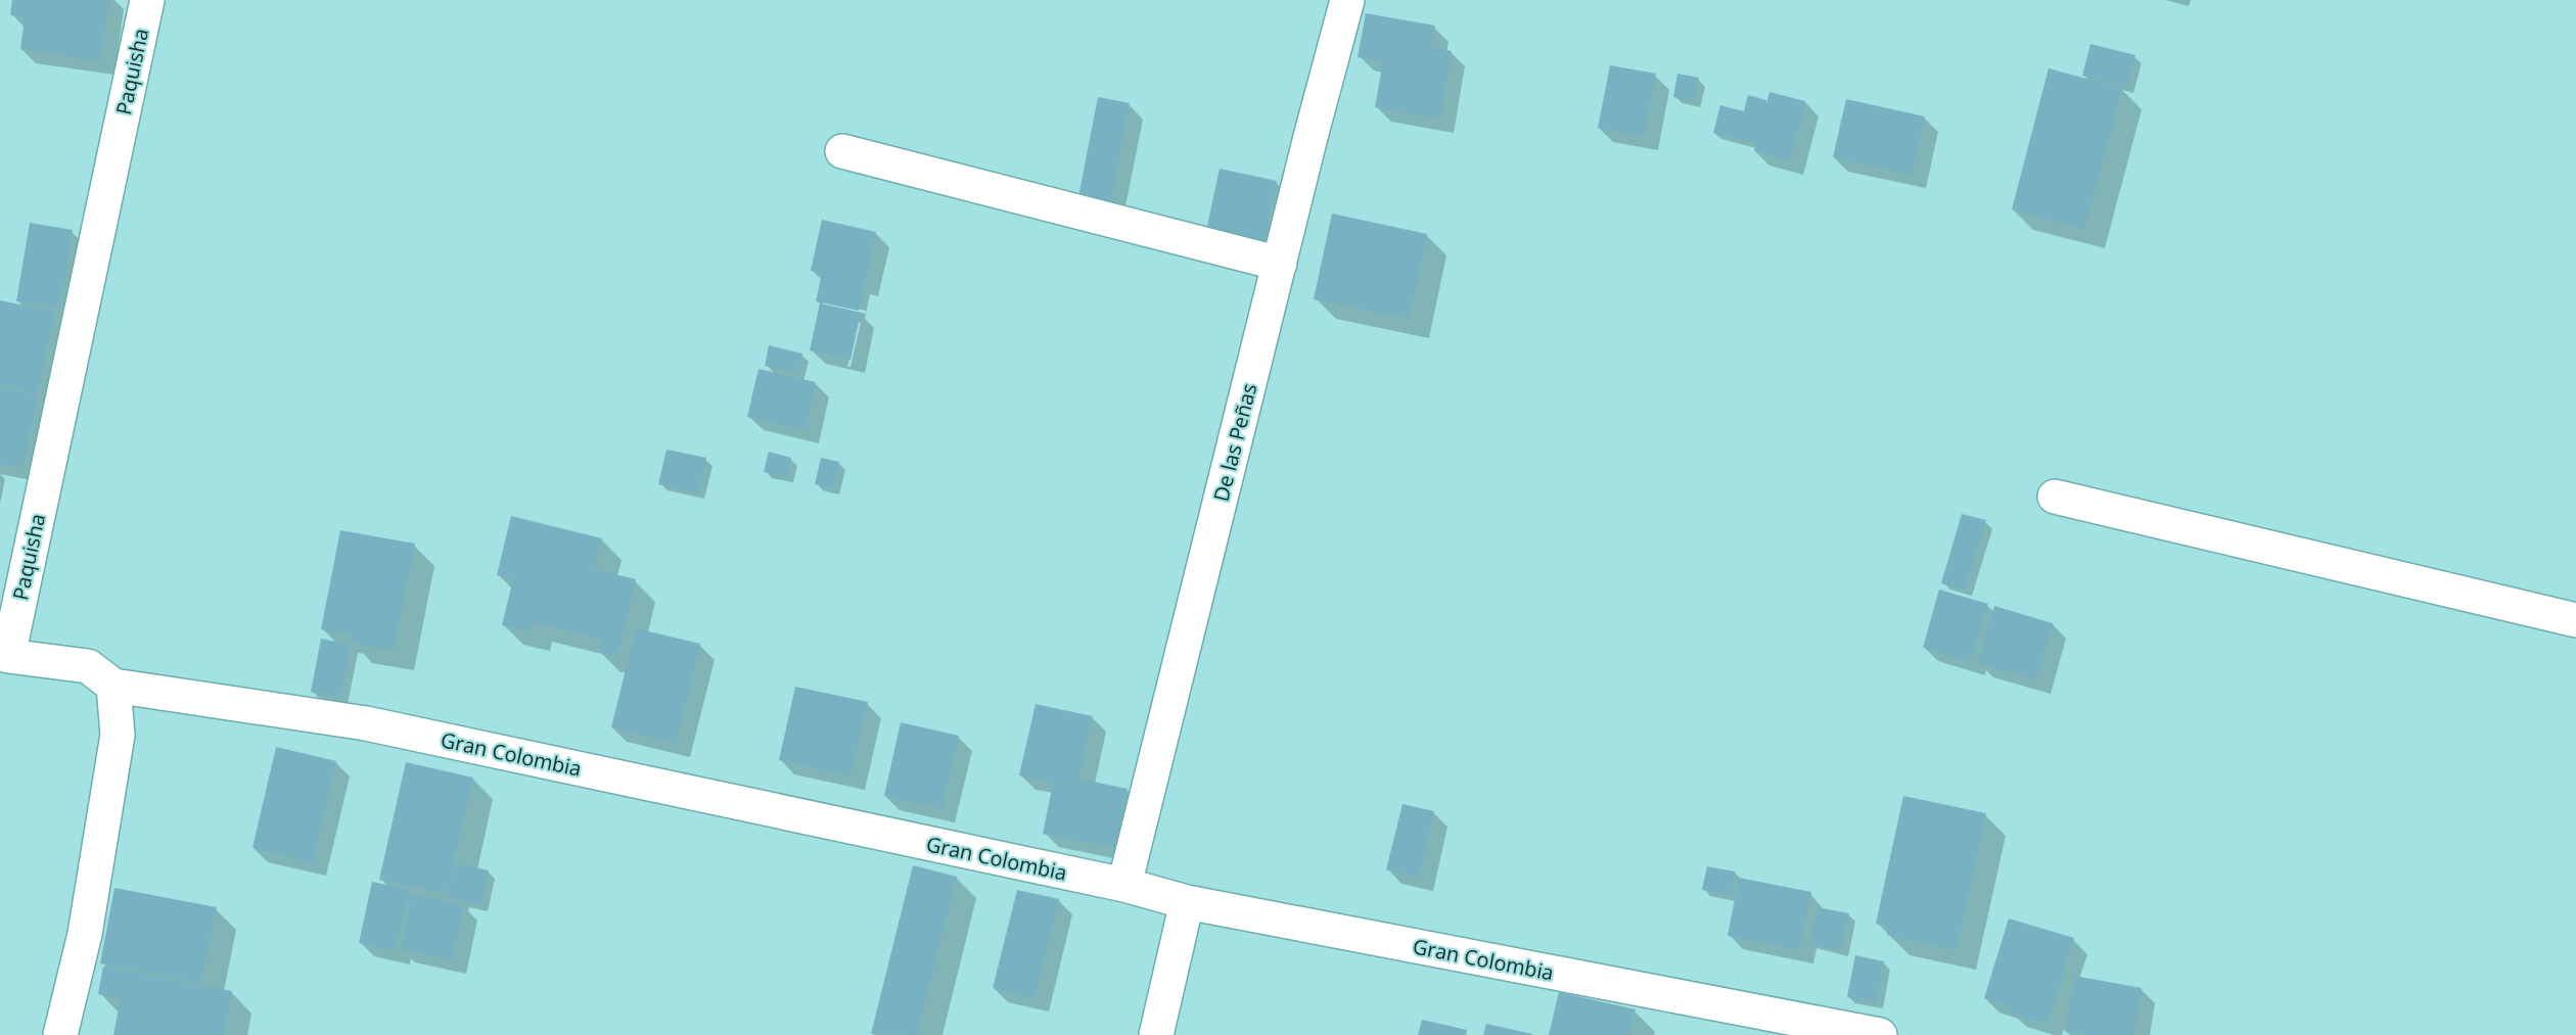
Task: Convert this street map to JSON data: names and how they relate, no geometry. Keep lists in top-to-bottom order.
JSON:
{
  "streets": {
    "street": ["Paquisha", "De las Peñas", "Gran Colombia"]
  },
  "crossings": [
    ["Paquisha", "Gran Colombia"],
    ["De las Peñas", "Gran Colombia"]
  ]
}
